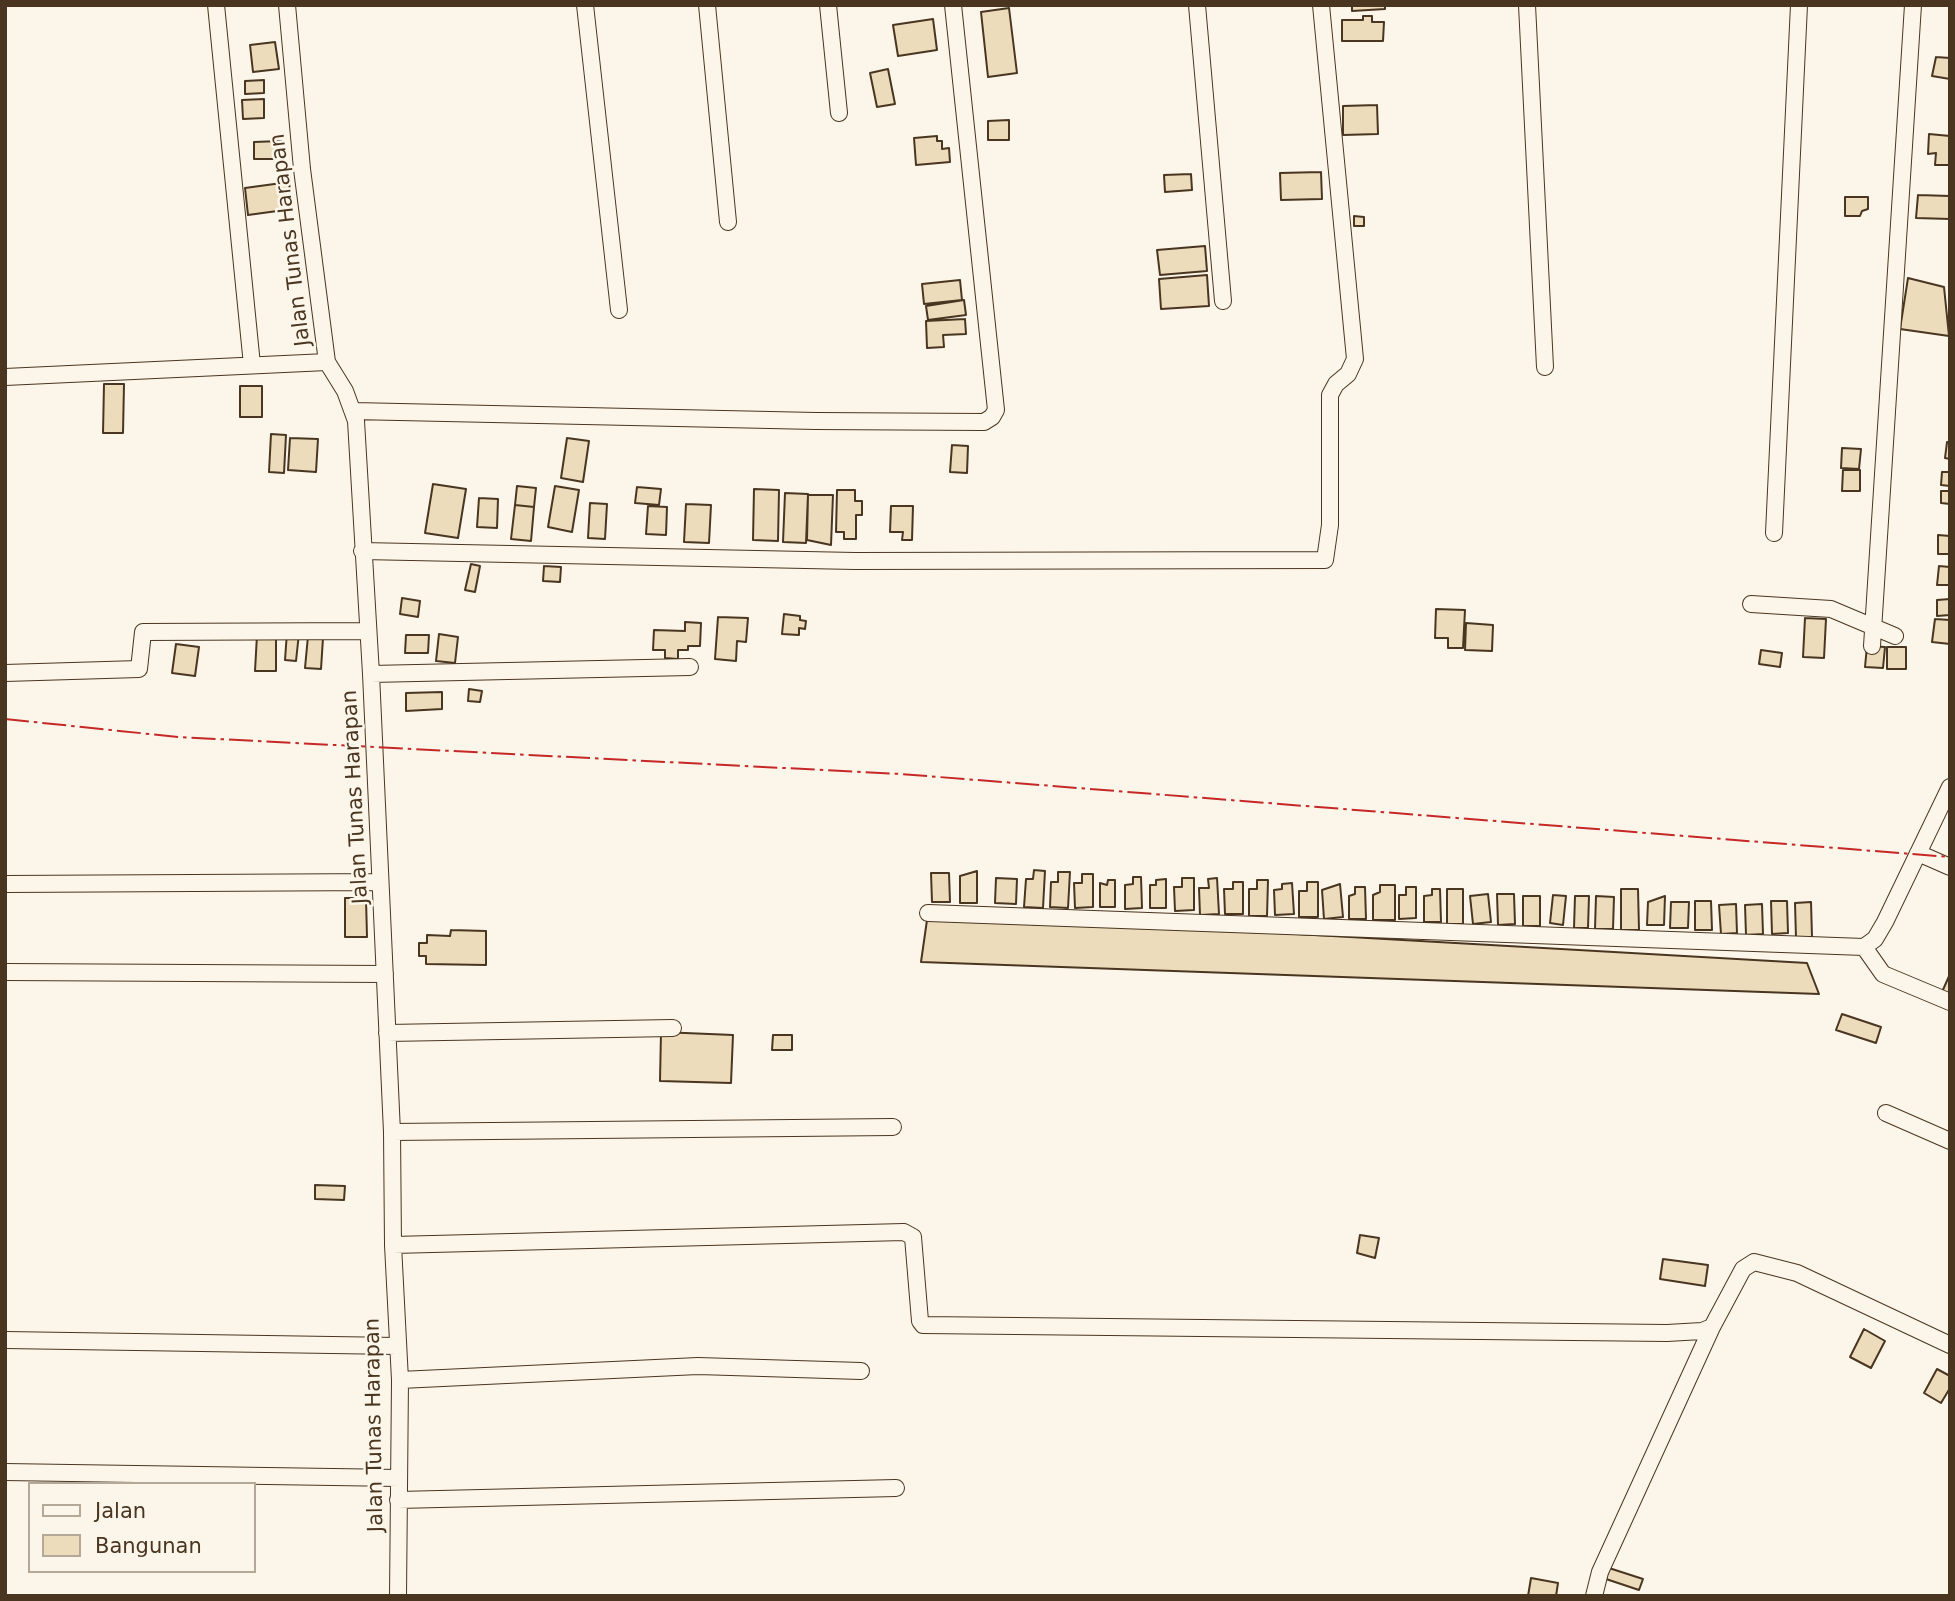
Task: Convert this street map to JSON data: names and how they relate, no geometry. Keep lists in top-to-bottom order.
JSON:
{
  "streets": {
    "street": ["Jalan Tunas Harapan"]
  },
  "legend": ["Jalan", "Bangunan"]
}
